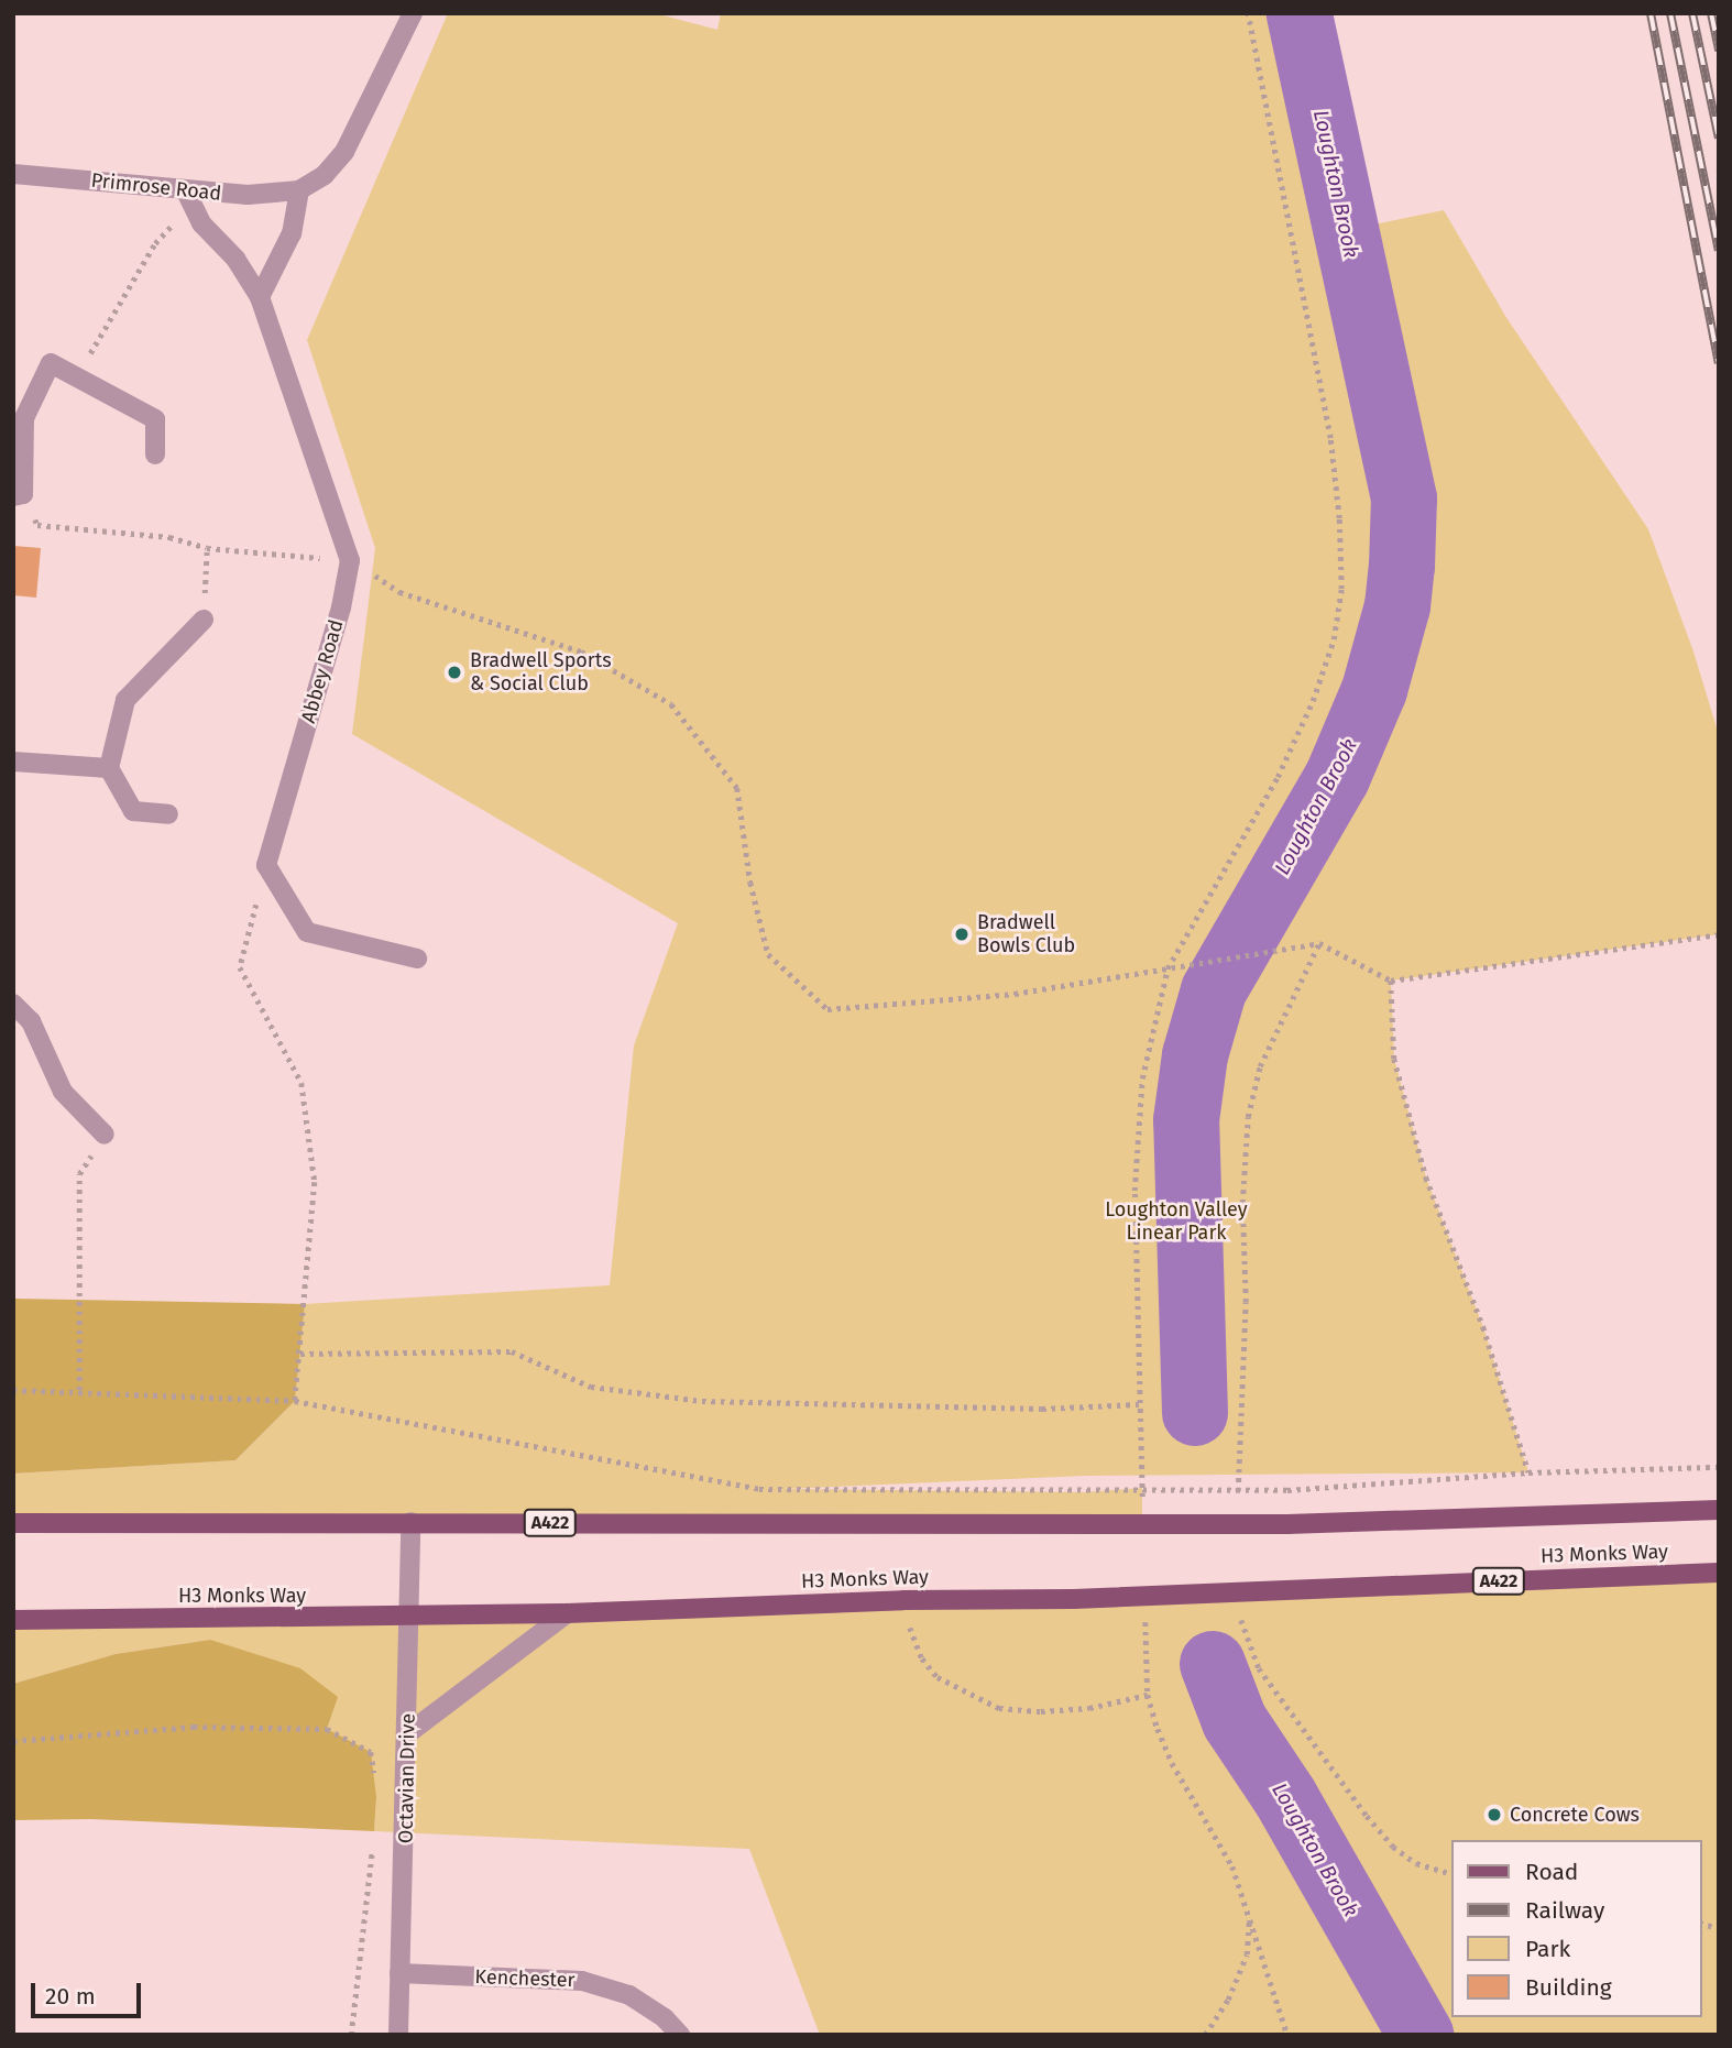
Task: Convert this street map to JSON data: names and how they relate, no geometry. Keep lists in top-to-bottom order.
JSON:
{
  "streets": {
    "main road": ["A422", "H3 Monks Way"],
    "street": [
      "Primrose Road",
      "Abbey Road",
      "Octavian Drive",
      "Kenchester"
    ]
  },
  "crossings": [
    ["Primrose Road", "Abbey Road"],
    ["H3 Monks Way", "Octavian Drive"],
    ["Octavian Drive", "Kenchester"]
  ],
  "water": ["Loughton Brook"],
  "parks": ["Loughton Valley Linear Park"],
  "places": ["Bradwell Sports & Social Club", "Bradwell Bowls Club", "Concrete Cows"],
  "legend": [
    "Road",
    "Railway",
    "Park",
    "Building"
  ],
  "scale_bar": "20 m"
}
